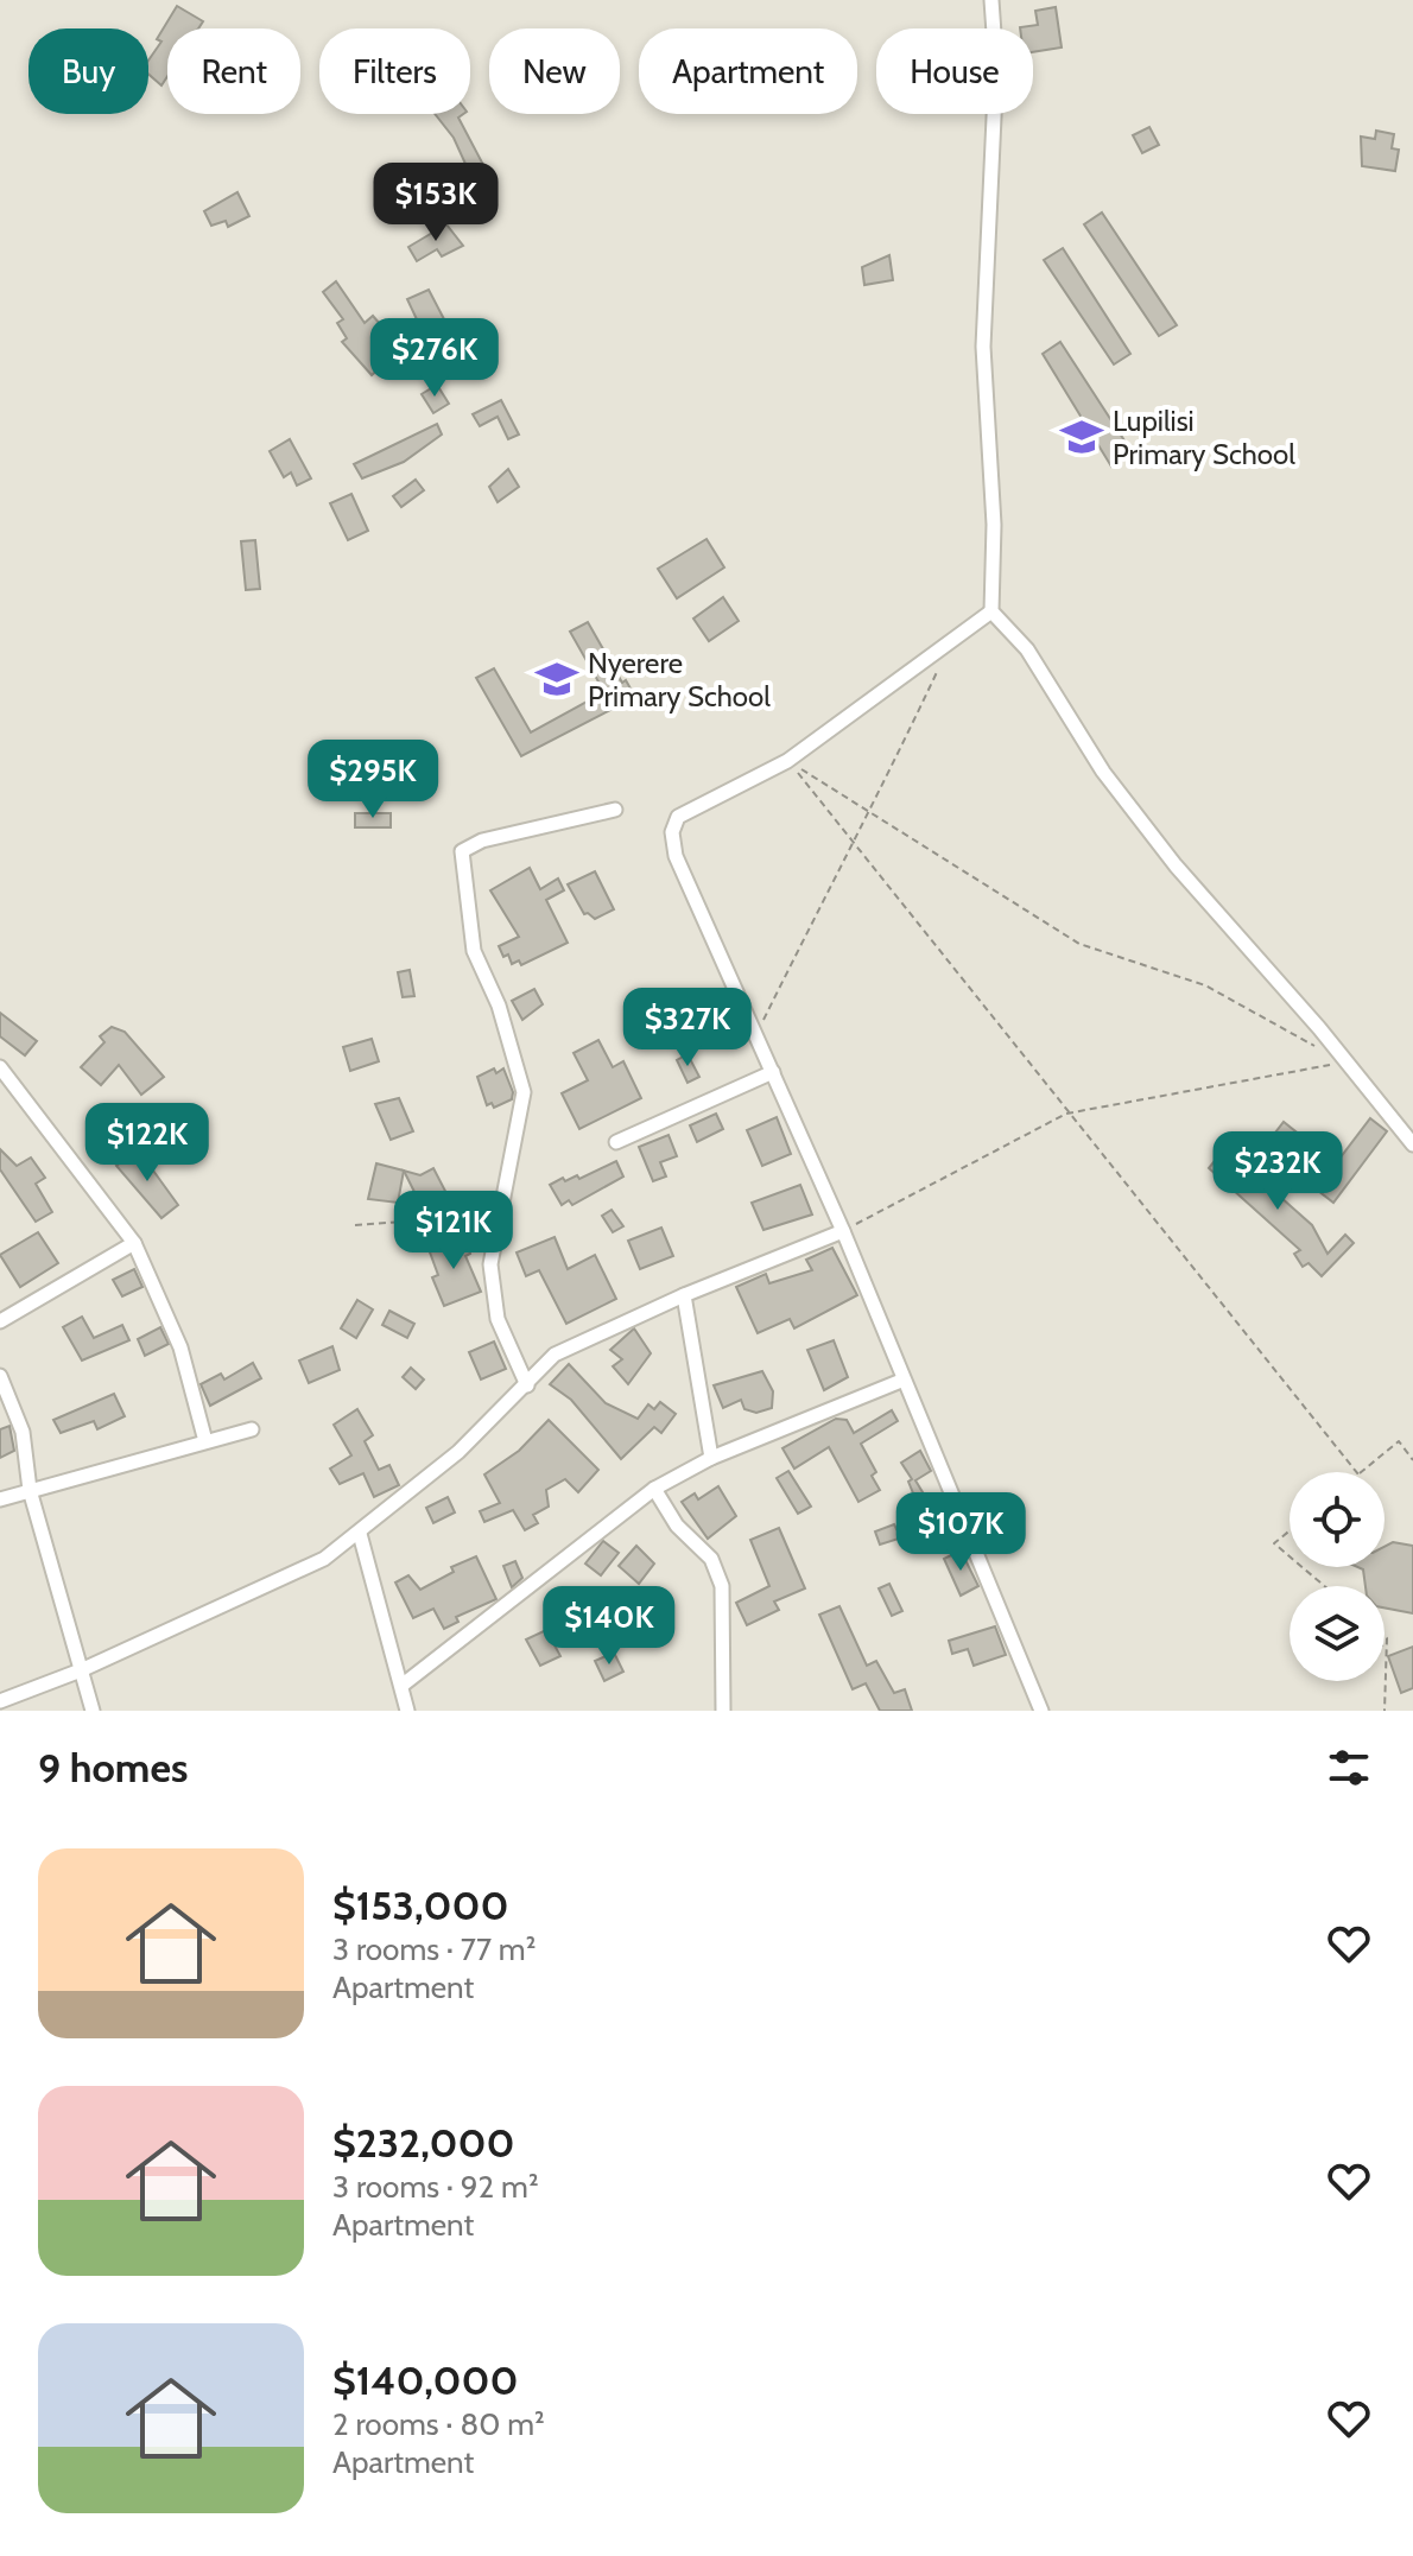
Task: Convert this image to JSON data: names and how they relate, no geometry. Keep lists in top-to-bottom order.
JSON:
{
  "places": {
    "school or university": ["Lupilisi Primary School", "Nyerere Primary School"]
  },
  "page": {
    "chip": [
      "Buy",
      "Rent",
      "Filters",
      "New",
      "Apartment",
      "House"
    ],
    "price": [
      "$153K",
      "$276K",
      "$295K",
      "$327K",
      "$122K",
      "$232K",
      "$121K",
      "$107K",
      "$140K"
    ],
    "heading": "9 homes",
    "list": [
      {
        "name": "$153,000",
        "note": "3 rooms · 77 m² · Apartment"
      },
      {
        "name": "$232,000",
        "note": "3 rooms · 92 m² · Apartment"
      },
      {
        "name": "$140,000",
        "note": "2 rooms · 80 m² · Apartment"
      }
    ]
  }
}
